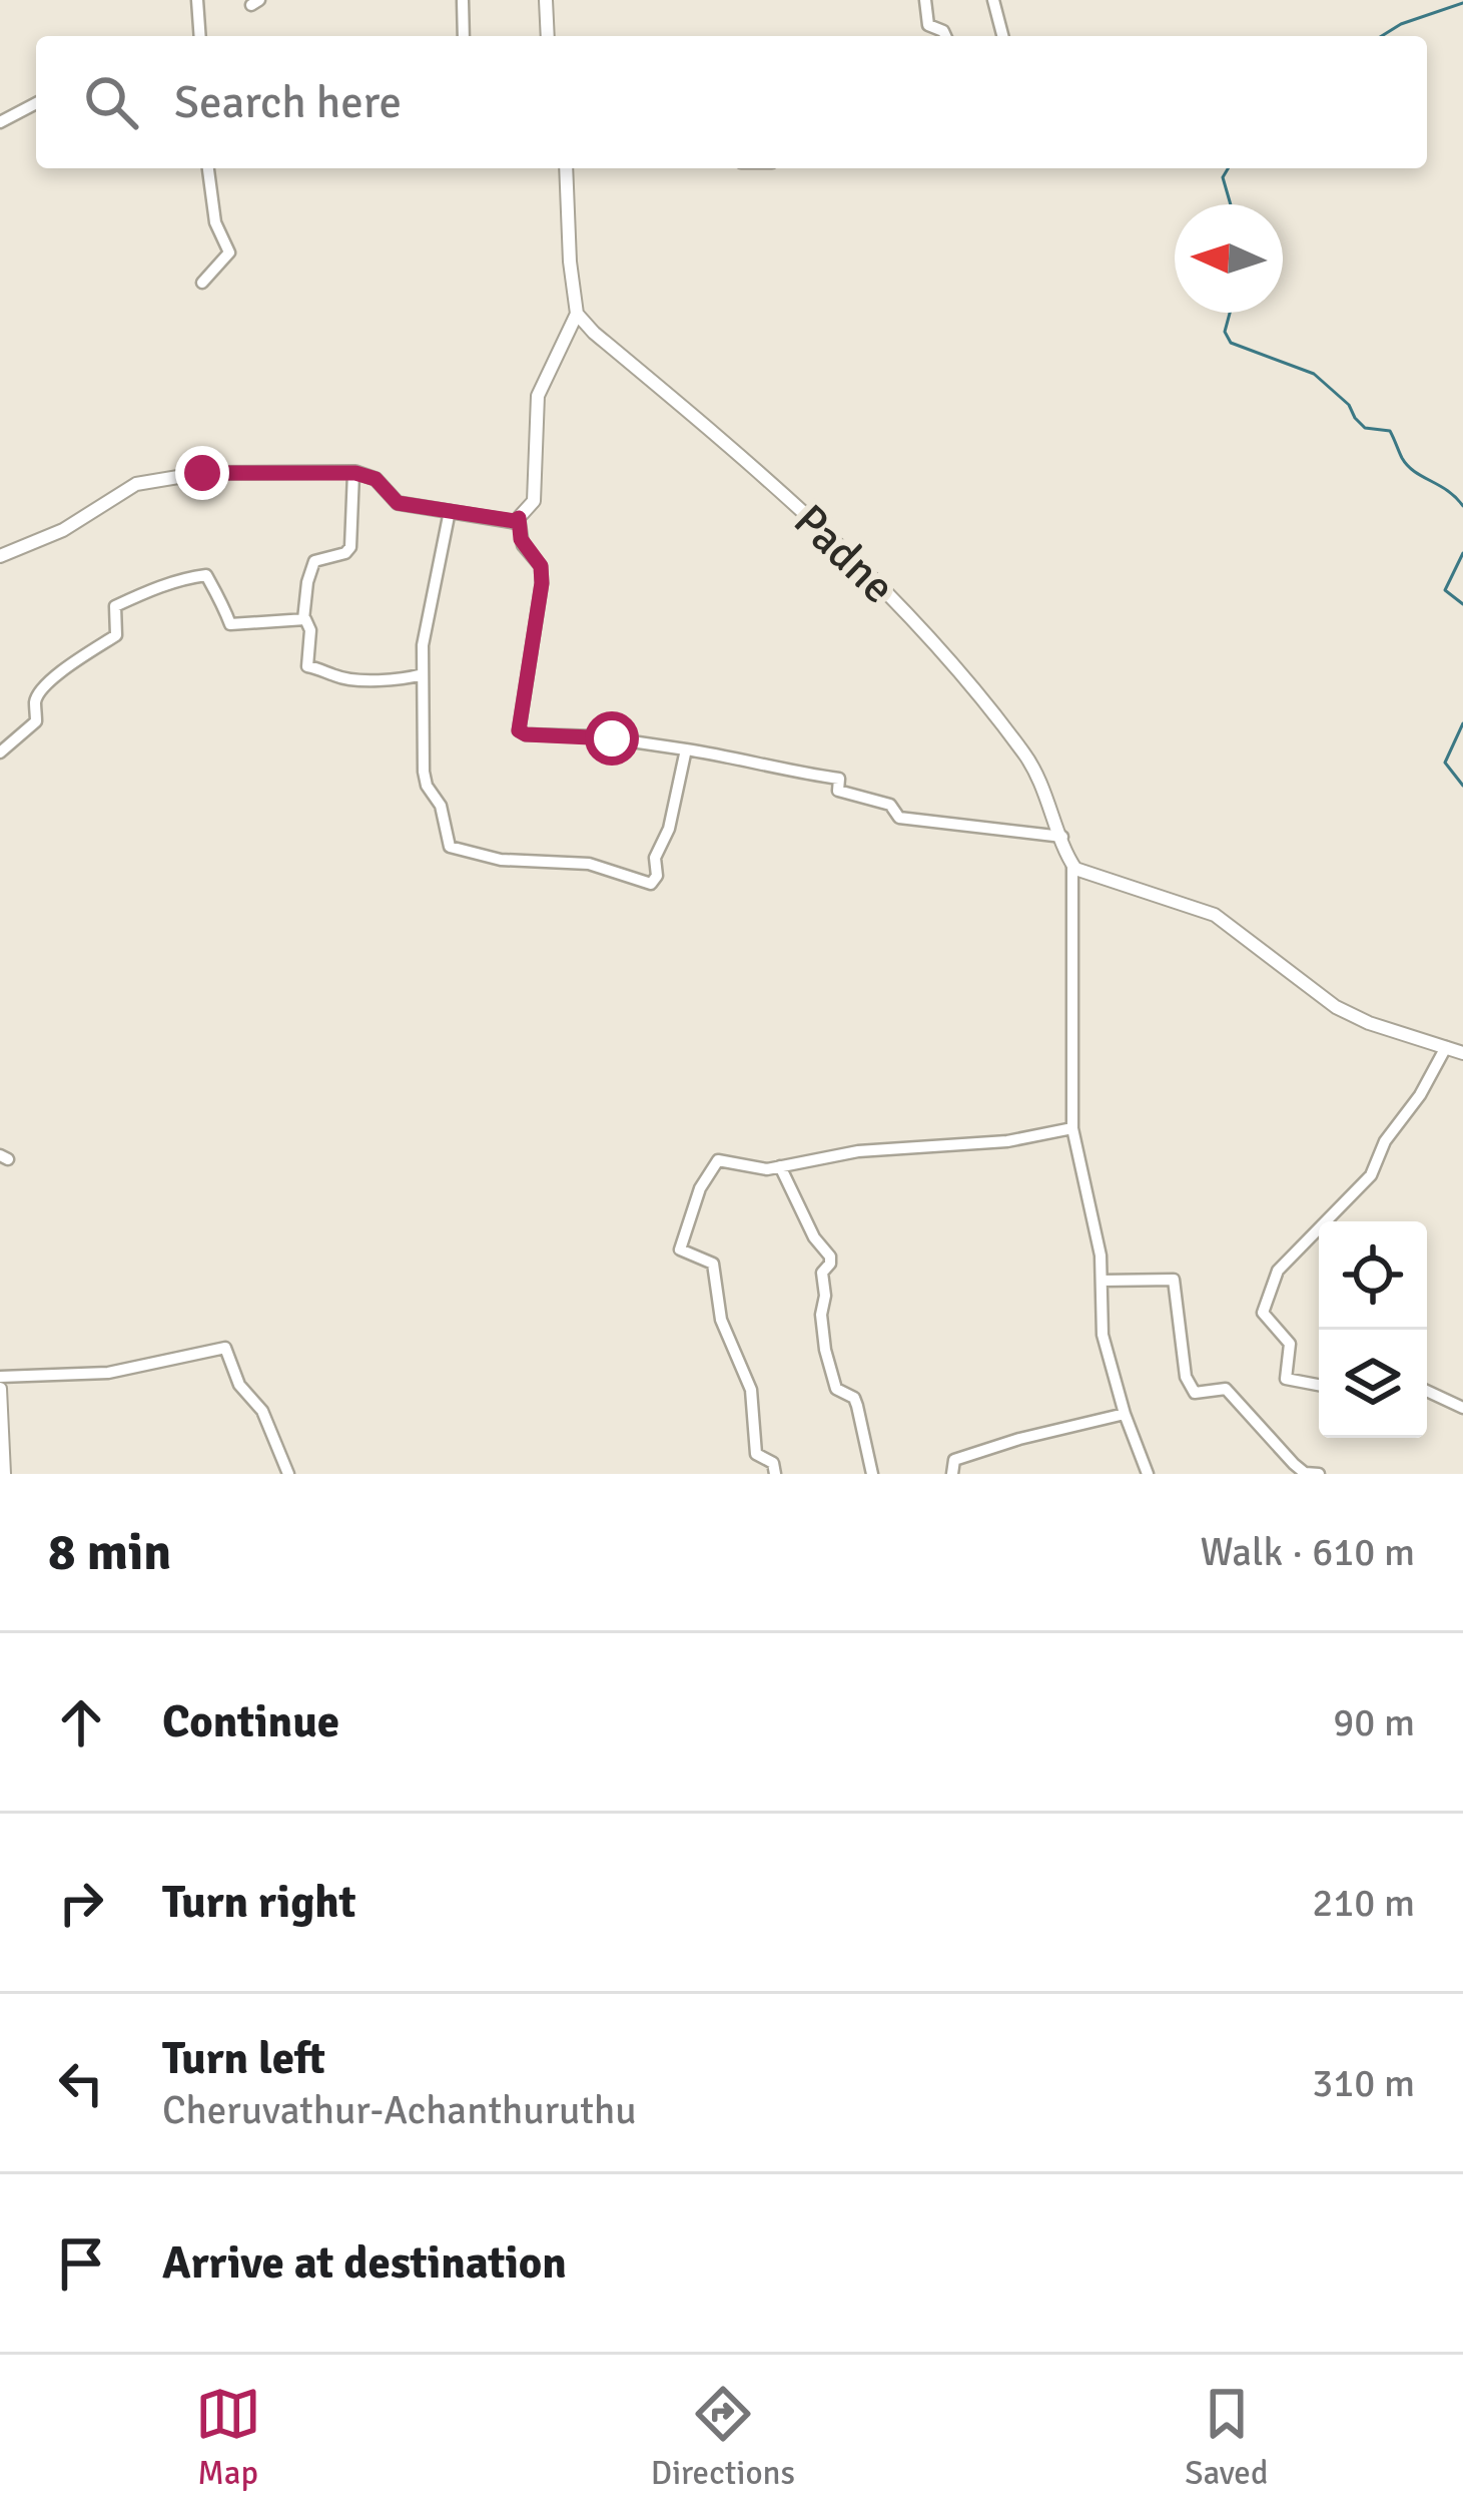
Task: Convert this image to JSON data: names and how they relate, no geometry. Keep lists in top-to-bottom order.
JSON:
{
  "streets": {
    "main road": ["Padne"]
  },
  "north": "left",
  "page": {
    "search": "Search here",
    "heading": ["8 min", "Walk · 610 m"],
    "list": [
      ["Continue", "90 m"],
      ["Turn right", "210 m"],
      ["Turn left", "Cheruvathur-Achanthuruthu", "310 m"],
      "Arrive at destination"
    ],
    "nav": ["Map", "Directions", "Saved"]
  }
}
